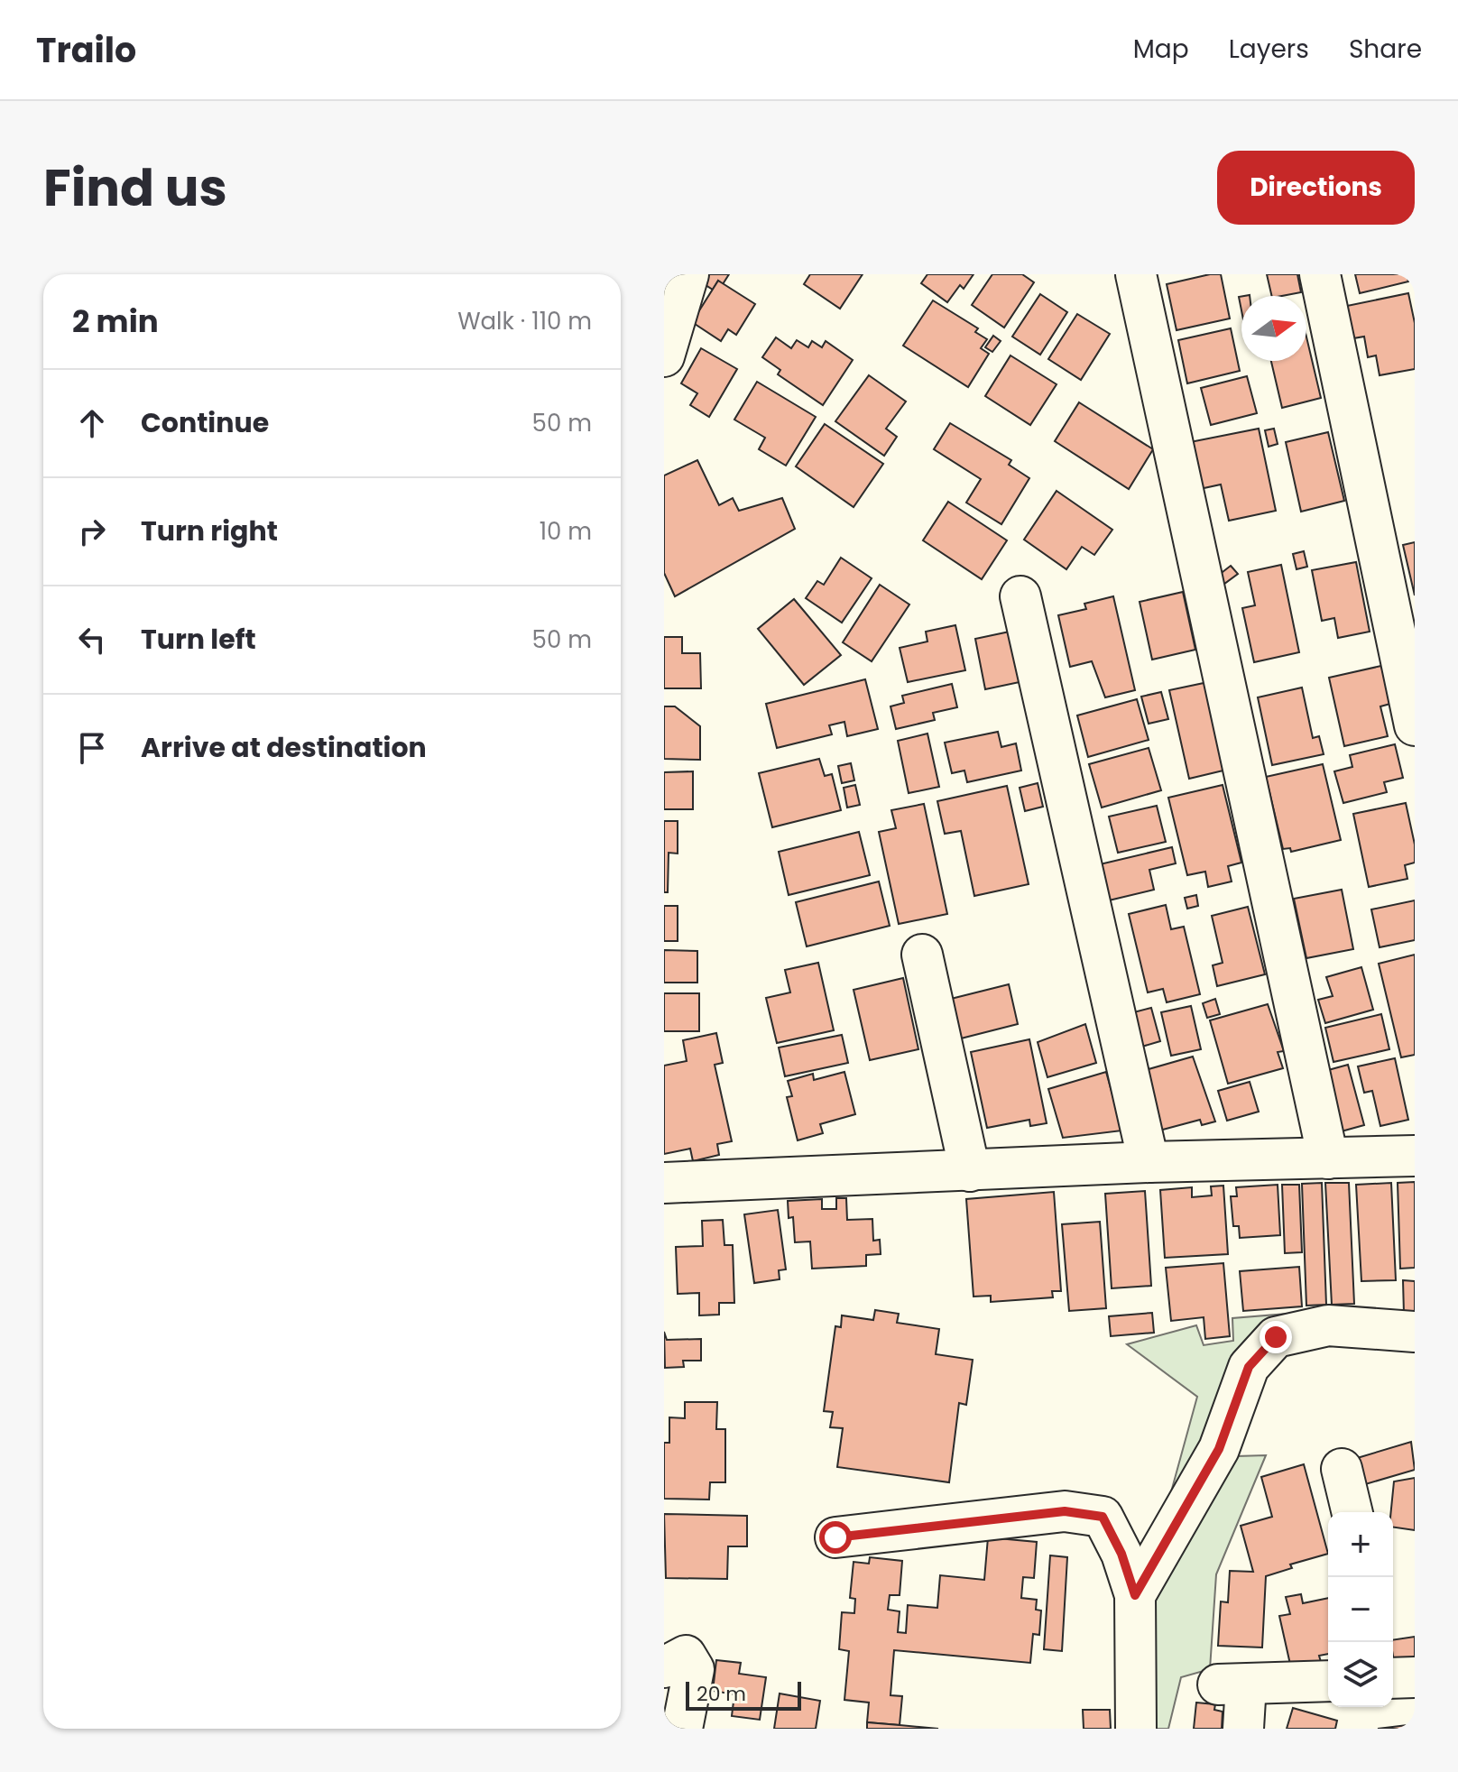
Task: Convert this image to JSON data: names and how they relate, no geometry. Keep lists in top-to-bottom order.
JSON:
{
  "scale_bar": "20 m",
  "north": "right",
  "page": {
    "header": "Trailo",
    "nav": ["Map", "Layers", "Share"],
    "title": "Find us",
    "buttons": "Directions",
    "heading": ["2 min", "Walk · 110 m"],
    "list": [
      ["Continue", "50 m"],
      ["Turn right", "10 m"],
      ["Turn left", "50 m"],
      "Arrive at destination"
    ],
    "map_buttons": ["+", "−"],
    "scale": "20 m"
  }
}
